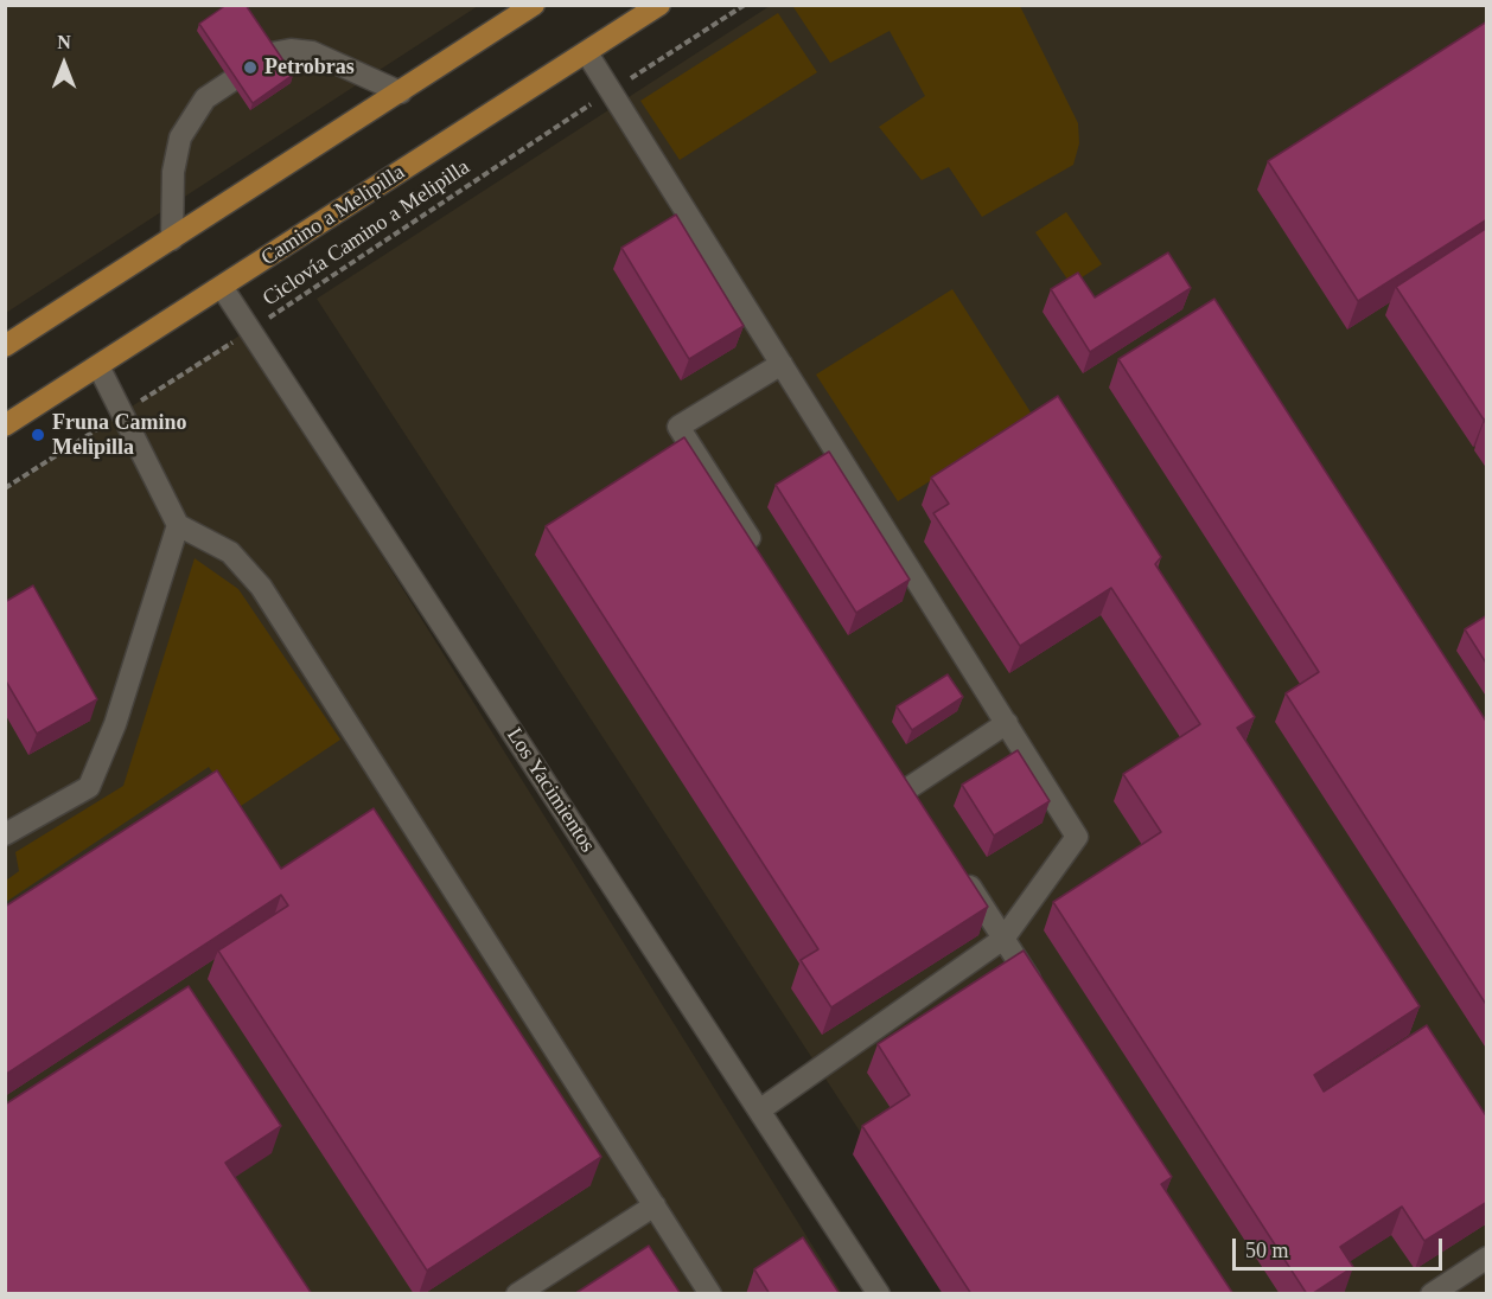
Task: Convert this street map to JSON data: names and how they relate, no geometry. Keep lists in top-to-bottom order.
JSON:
{
  "streets": {
    "main road": ["Camino a Melipilla"],
    "street": ["Los Yacimientos"],
    "path": ["Ciclovía Camino a Melipilla"]
  },
  "crossings": [
    ["Camino a Melipilla", "Los Yacimientos"],
    ["Ciclovía Camino a Melipilla", "Los Yacimientos"]
  ],
  "places": ["Petrobras", "Fruna Camino Melipilla"],
  "scale_bar": "50 m",
  "north": "top"
}
